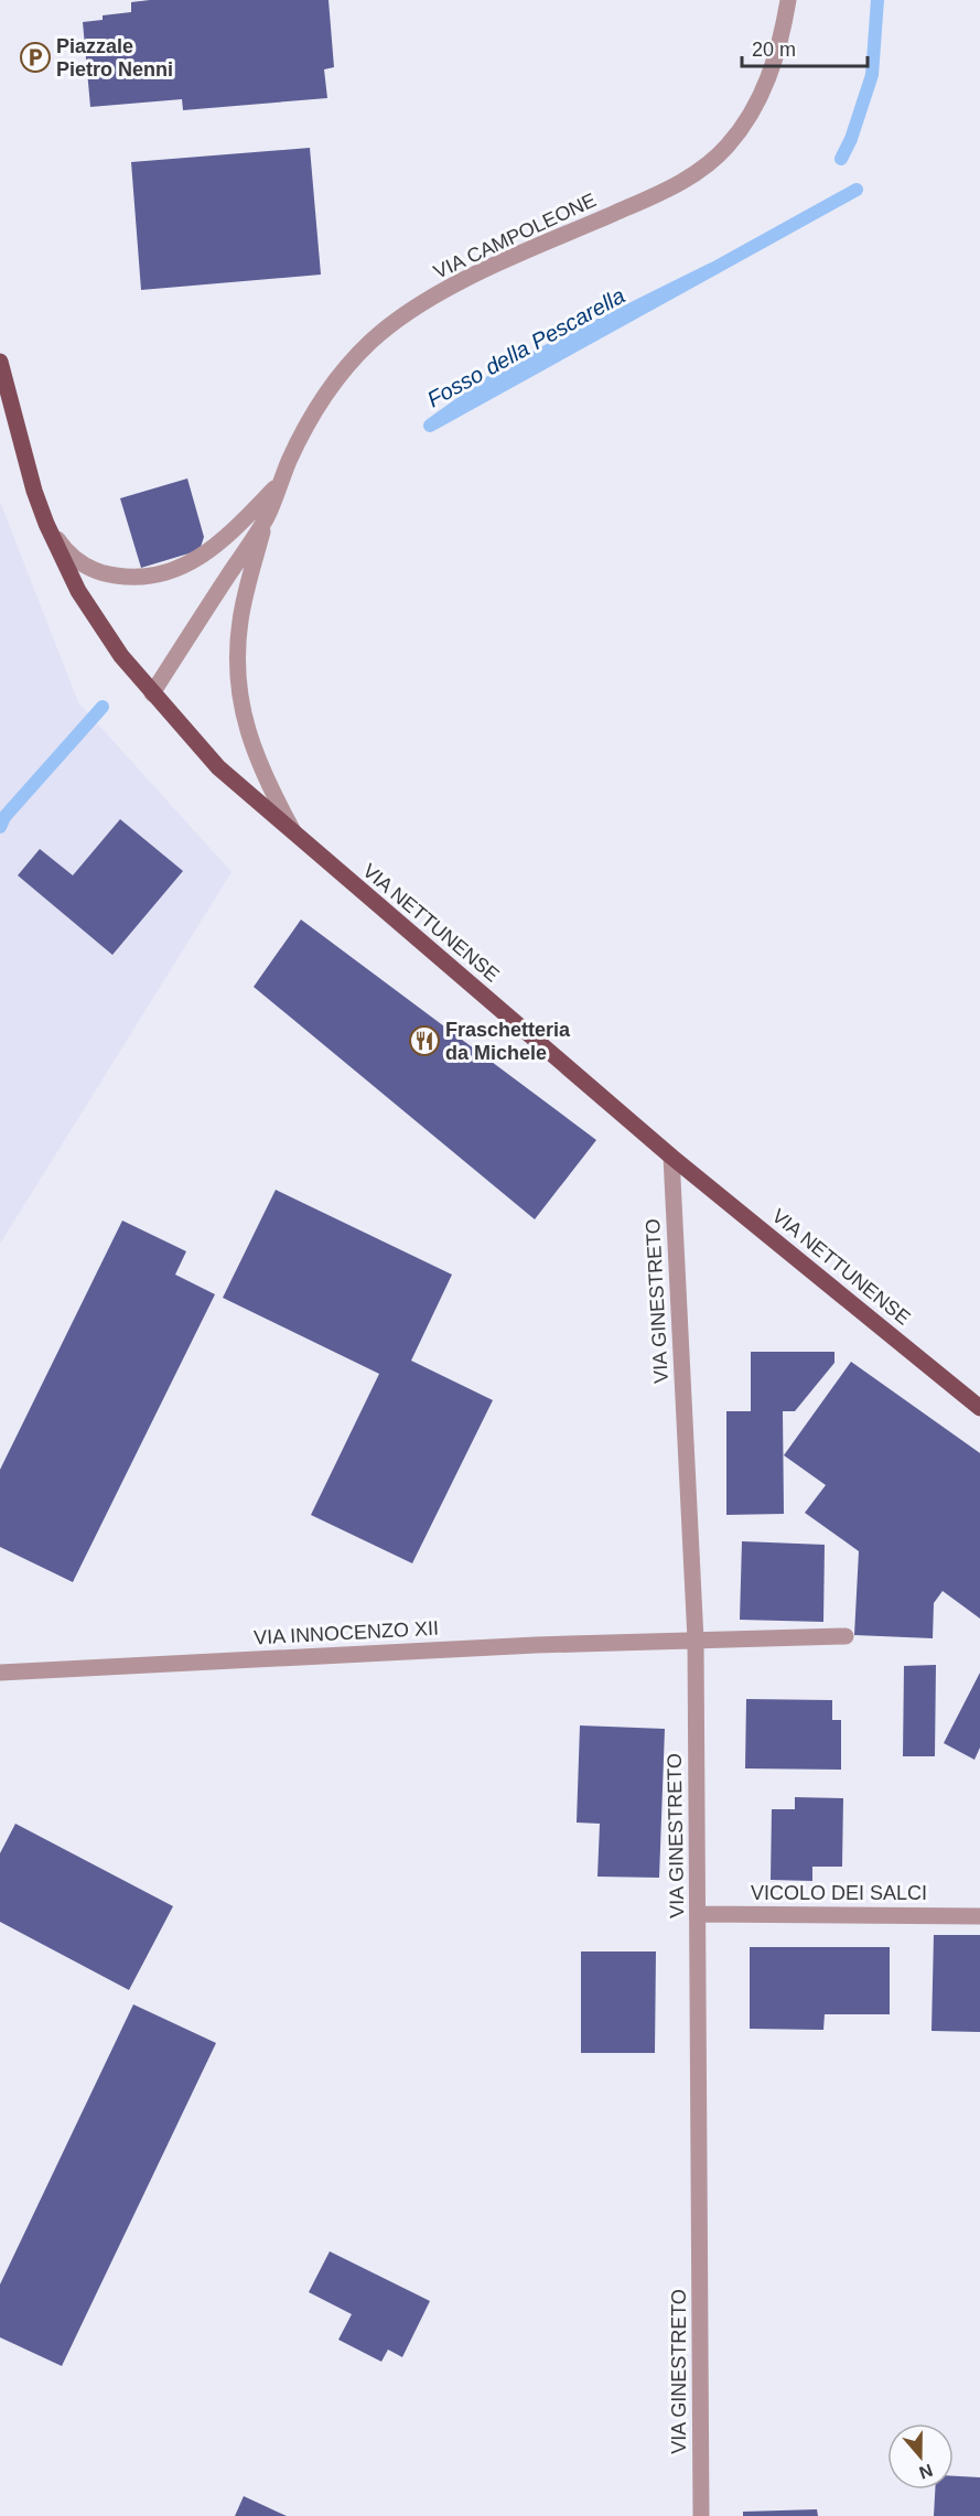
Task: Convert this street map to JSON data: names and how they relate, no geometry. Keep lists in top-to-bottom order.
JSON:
{
  "streets": {
    "main road": ["VIA NETTUNENSE"],
    "street": [
      "VIA CAMPOLEONE",
      "VIA GINESTRETO",
      "VIA INNOCENZO XII",
      "VICOLO DEI SALCI"
    ]
  },
  "crossings": [
    ["VIA CAMPOLEONE", "VIA NETTUNENSE"],
    ["VIA NETTUNENSE", "VIA GINESTRETO"],
    ["VIA GINESTRETO", "VIA INNOCENZO XII"],
    ["VIA GINESTRETO", "VICOLO DEI SALCI"]
  ],
  "water": ["Fosso della Pescarella"],
  "places": {
    "parking": ["Piazzale Pietro Nenni"],
    "restaurant": ["Fraschetteria da Michele"]
  },
  "scale_bar": "20 m",
  "north": "bottom"
}
